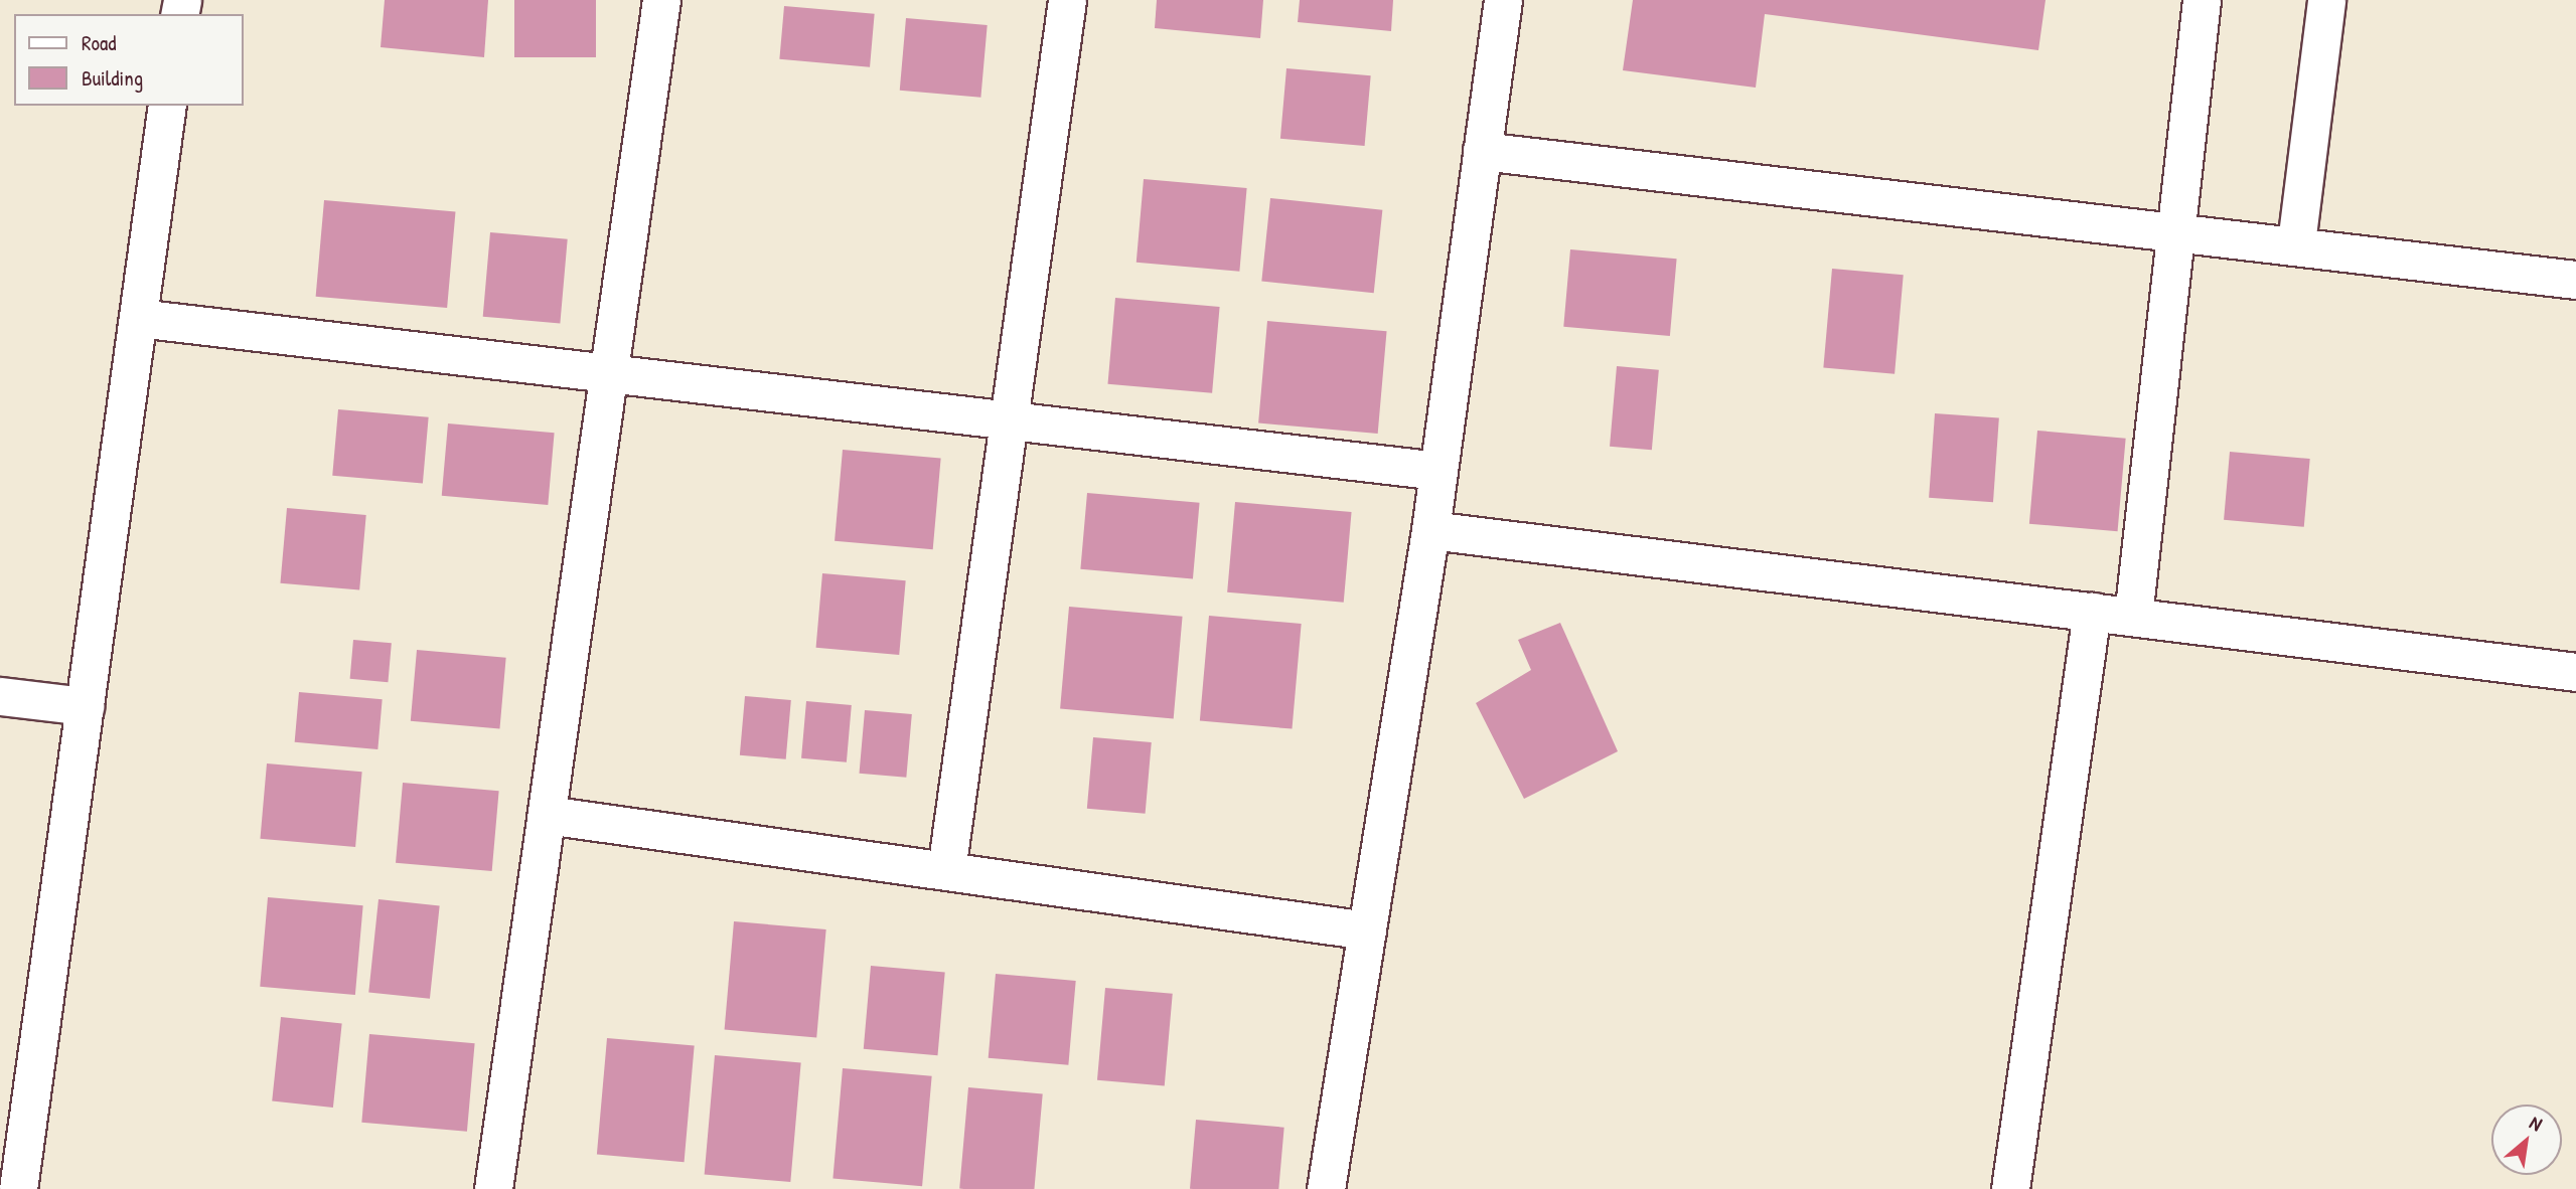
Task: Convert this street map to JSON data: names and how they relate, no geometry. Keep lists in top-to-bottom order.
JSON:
{
  "legend": ["Road", "Building"],
  "north": "top right"
}
